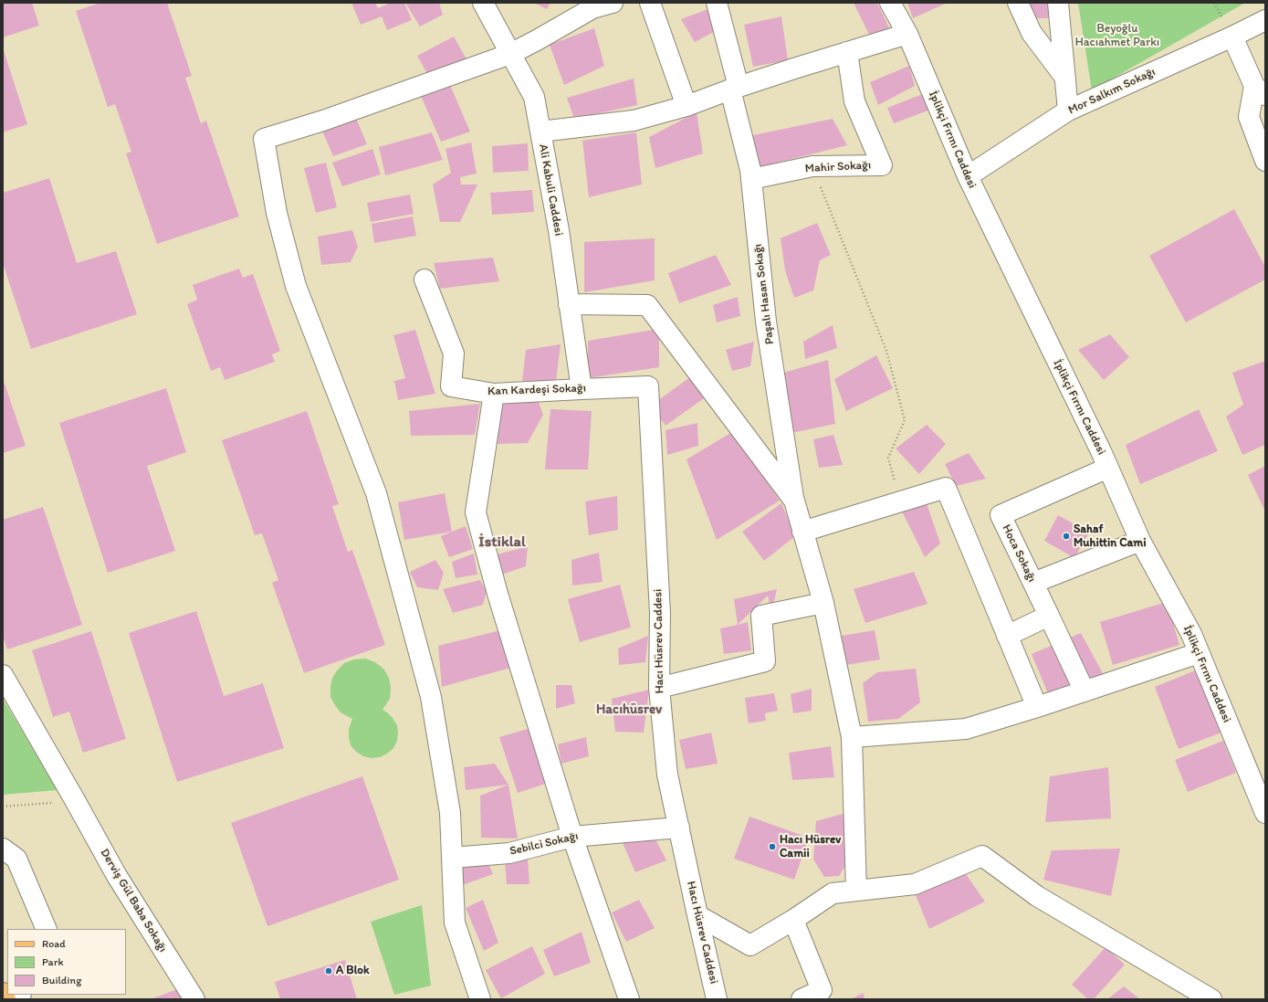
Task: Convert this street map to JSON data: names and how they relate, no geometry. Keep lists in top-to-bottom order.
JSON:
{
  "streets": {
    "street": [
      "Mor Salkım Sokağı",
      "İplikçi Fırını Caddesi",
      "Mahir Sokağı",
      "Ali Kabuli Caddesi",
      "Paşalı Hasan Sokağı",
      "Kan Kardeşi Sokağı",
      "Hoca Sokağı",
      "Hacı Hüsrev Caddesi",
      "Sebilci Sokağı",
      "Derviş Gül Baba Sokağı"
    ]
  },
  "crossings": [
    ["Mor Salkım Sokağı", "İplikçi Fırını Caddesi"],
    ["İplikçi Fırını Caddesi", "Hoca Sokağı"],
    ["Mahir Sokağı", "Paşalı Hasan Sokağı"],
    ["Ali Kabuli Caddesi", "Kan Kardeşi Sokağı"],
    ["Kan Kardeşi Sokağı", "Hacı Hüsrev Caddesi"],
    ["Hacı Hüsrev Caddesi", "Sebilci Sokağı"]
  ],
  "districts": ["İstiklal", "Hacıhüsrev"],
  "parks": ["Beyoğlu Hacıahmet Parkı"],
  "places": ["Sahaf Muhittin Cami", "Hacı Hüsrev Camii", "A Blok"],
  "legend": ["Road", "Park", "Building"]
}
